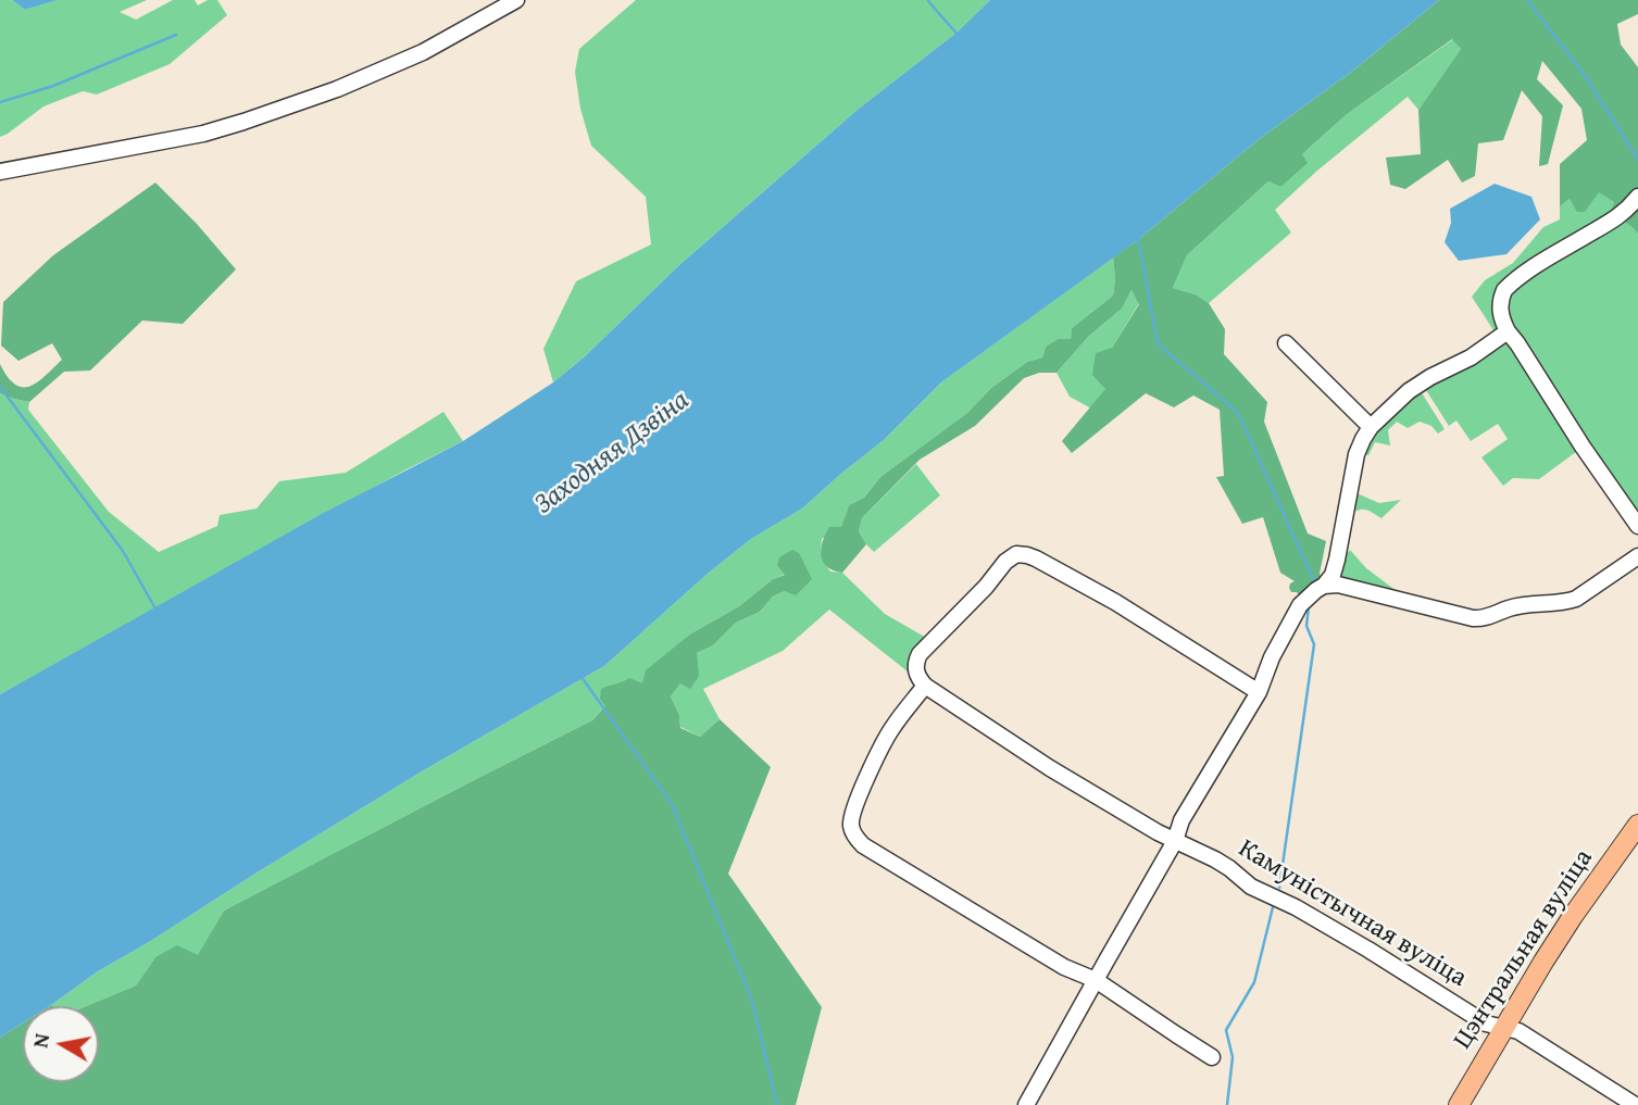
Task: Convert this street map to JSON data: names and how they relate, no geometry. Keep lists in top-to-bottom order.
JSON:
{
  "streets": {
    "main road": ["Цэнтральная вуліца"],
    "street": ["Камуністычная вуліца"]
  },
  "crossings": [
    ["Камуністычная вуліца", "Цэнтральная вуліца"]
  ],
  "water": ["Заходняя Дзвіна"],
  "north": "left"
}
